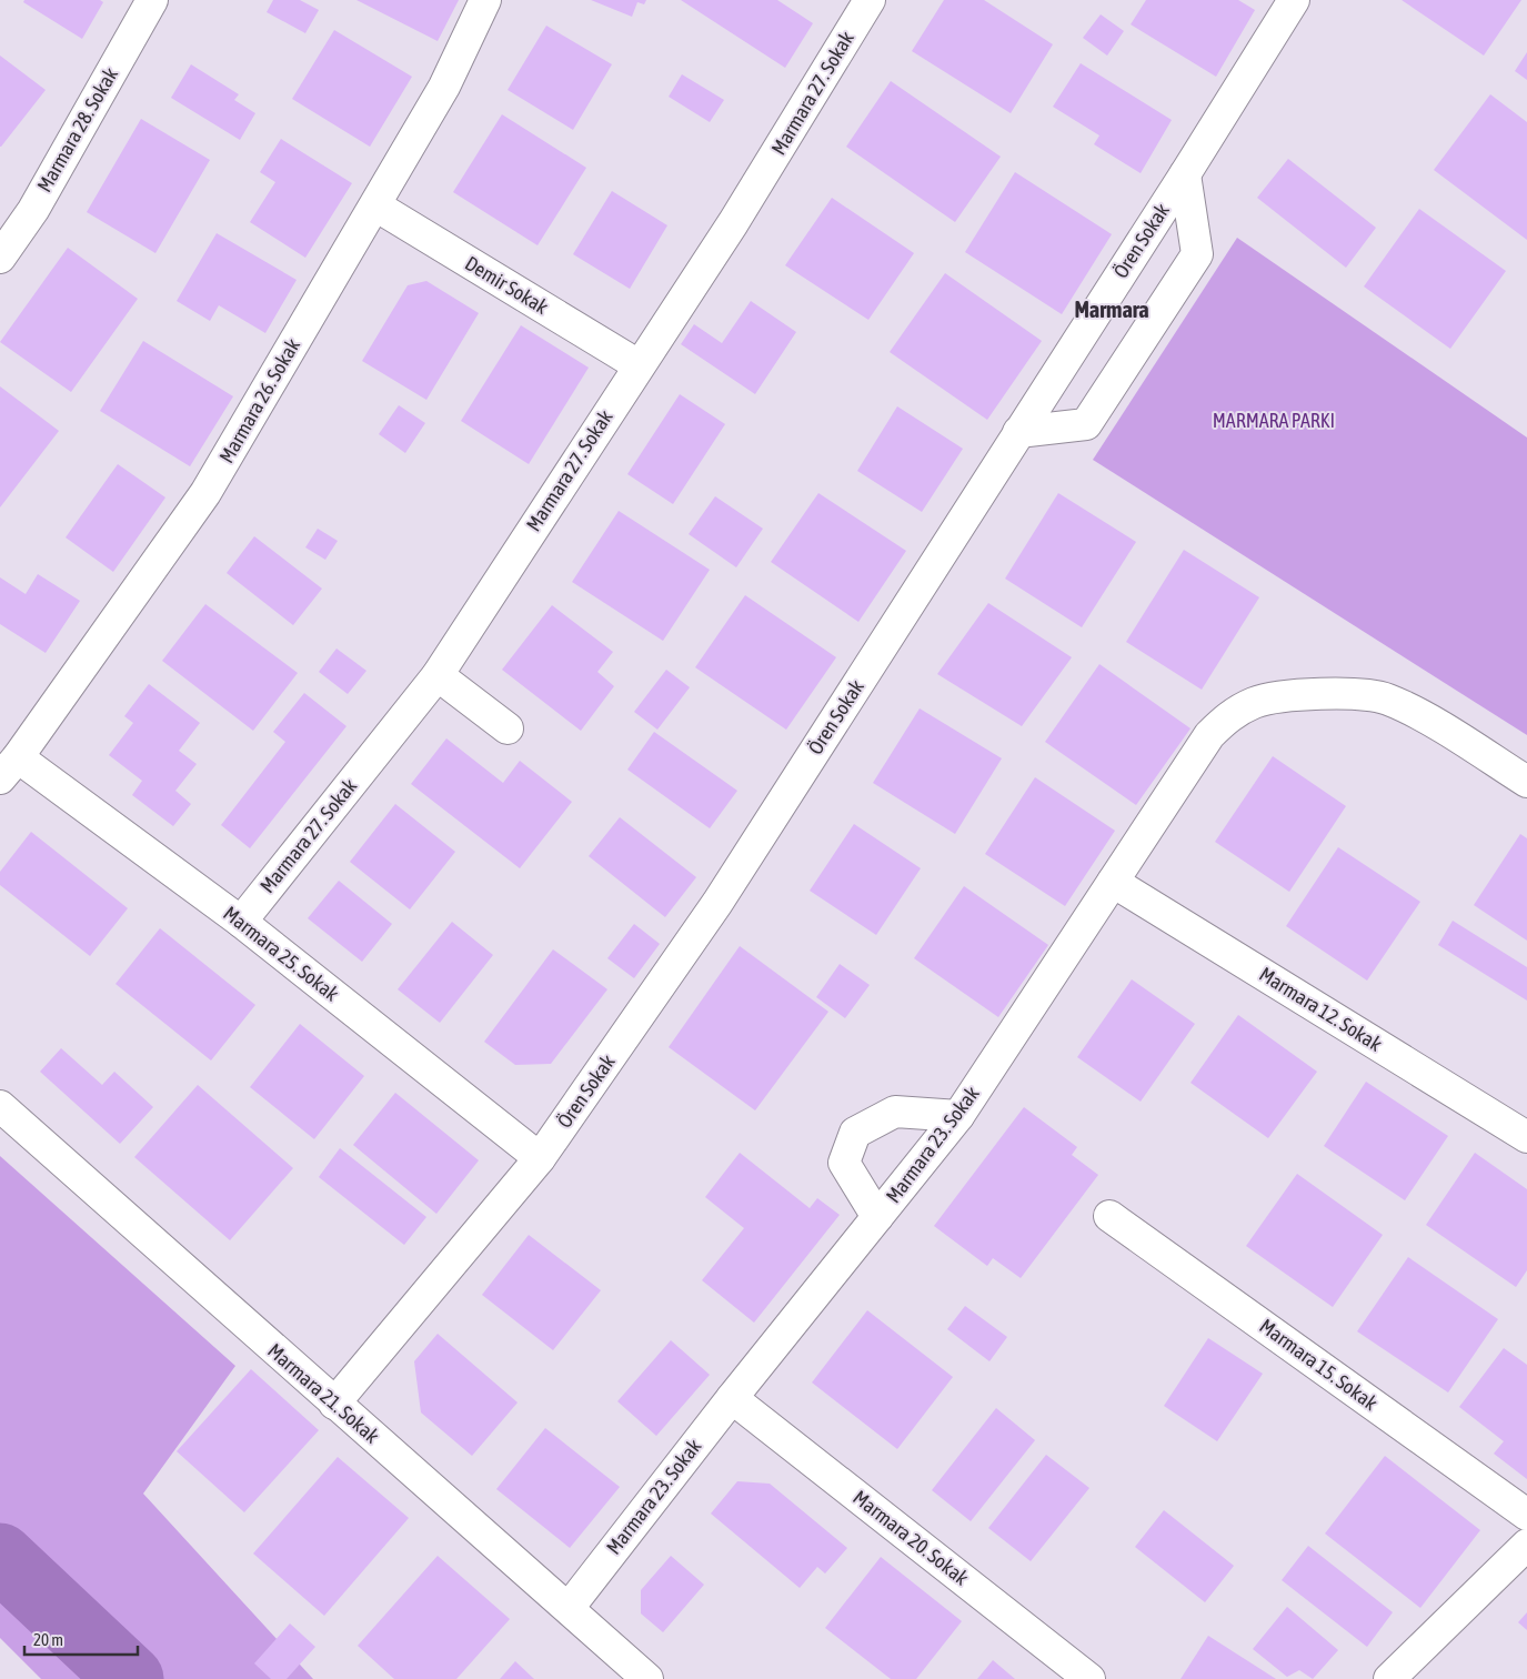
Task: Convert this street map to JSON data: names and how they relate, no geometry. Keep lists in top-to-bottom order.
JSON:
{
  "streets": {
    "street": [
      "Marmara 27. Sokak",
      "Marmara 28. Sokak",
      "Ören Sokak",
      "Demir Sokak",
      "Marmara 26. Sokak",
      "Marmara 25. Sokak",
      "Marmara 12. Sokak",
      "Marmara 23. Sokak",
      "Marmara 15. Sokak",
      "Marmara 21. Sokak",
      "Marmara 20. Sokak"
    ]
  },
  "crossings": [
    ["Marmara 27. Sokak", "Demir Sokak"],
    ["Marmara 27. Sokak", "Marmara 25. Sokak"],
    ["Ören Sokak", "Marmara 25. Sokak"],
    ["Ören Sokak", "Marmara 21. Sokak"],
    ["Demir Sokak", "Marmara 26. Sokak"],
    ["Marmara 26. Sokak", "Marmara 25. Sokak"],
    ["Marmara 12. Sokak", "Marmara 23. Sokak"],
    ["Marmara 23. Sokak", "Marmara 21. Sokak"],
    ["Marmara 23. Sokak", "Marmara 20. Sokak"]
  ],
  "districts": ["Marmara"],
  "parks": ["MARMARA PARKI"],
  "scale_bar": "20 m"
}
